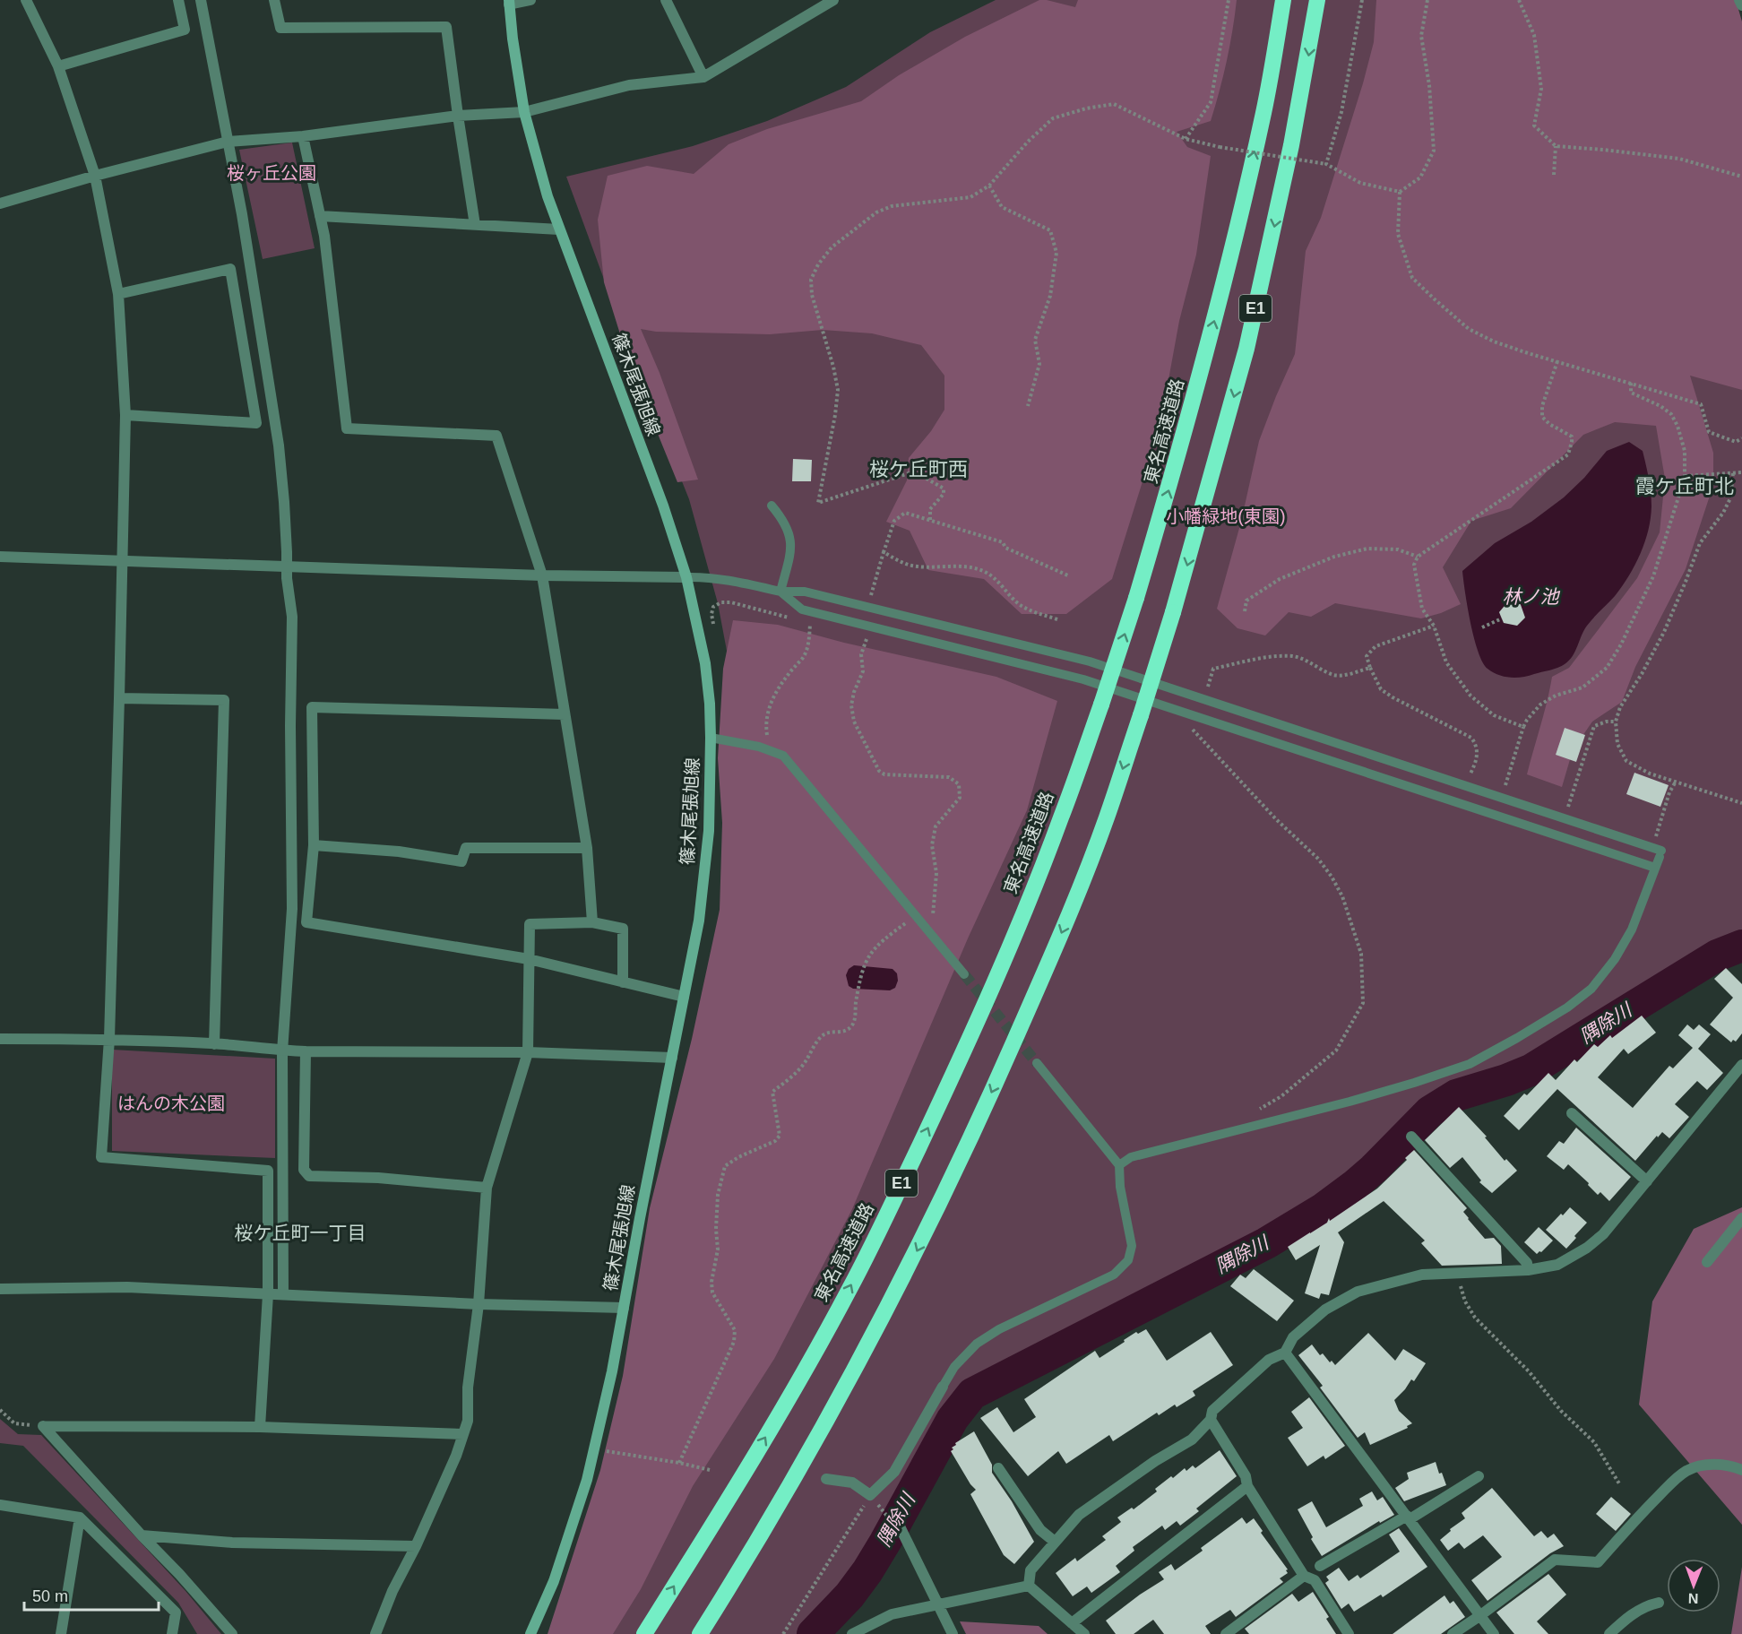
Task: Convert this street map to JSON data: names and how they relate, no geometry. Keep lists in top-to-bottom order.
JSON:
{
  "streets": {
    "highway": ["E1", "東名高速道路"],
    "main road": ["篠木尾張旭線"]
  },
  "districts": ["桜ケ丘町西", "霞ケ丘町北", "桜ケ丘町一丁目"],
  "water": ["林ノ池", "隅除川"],
  "parks": ["桜ヶ丘公園", "小幡緑地(東園)", "はんの木公園"],
  "scale_bar": "50 m",
  "north": "bottom"
}
